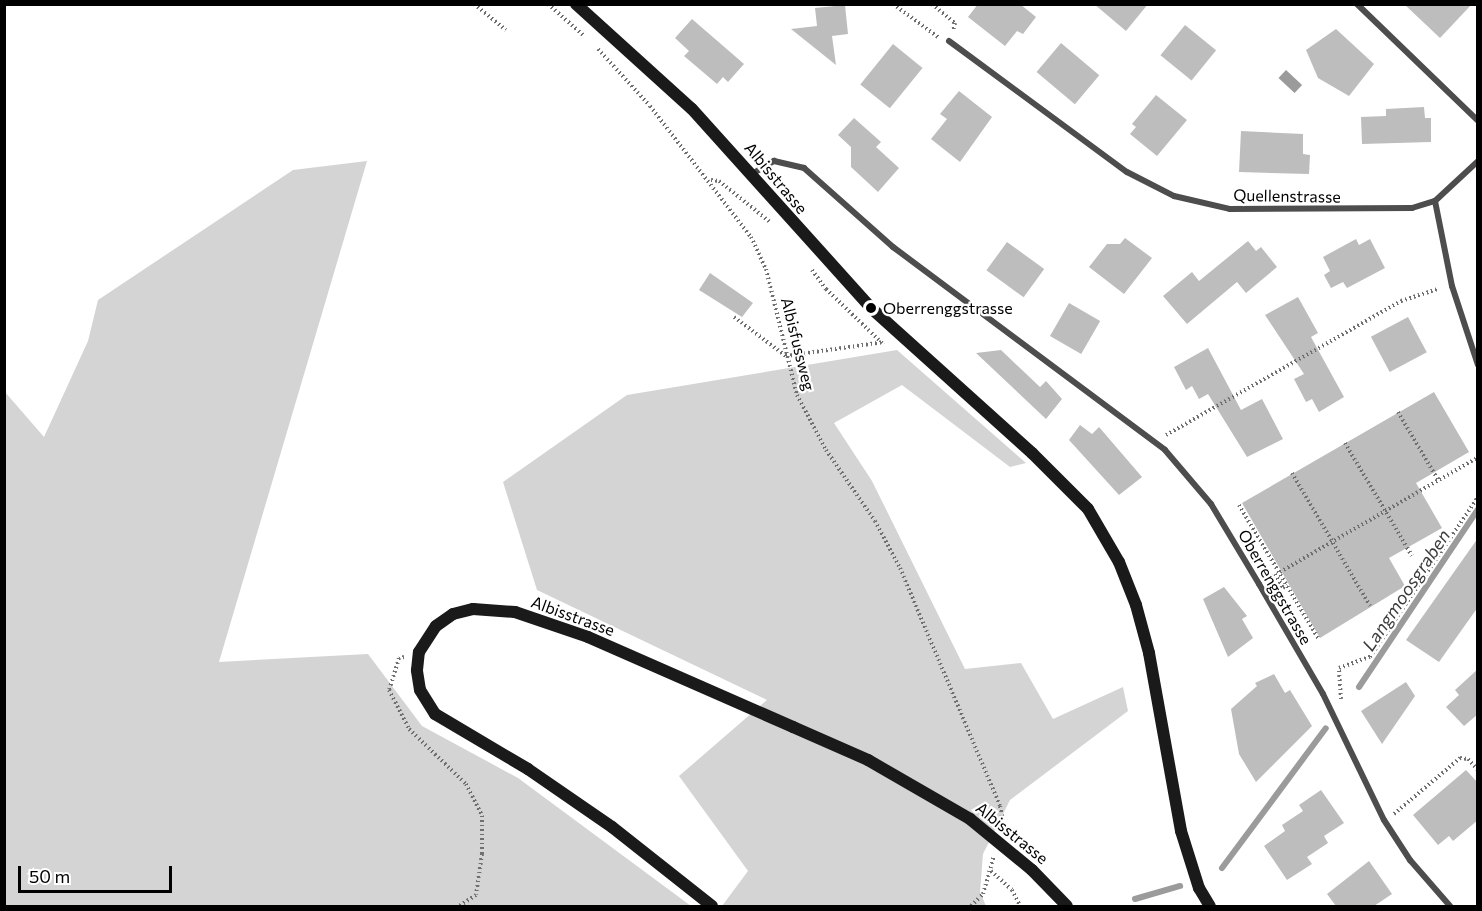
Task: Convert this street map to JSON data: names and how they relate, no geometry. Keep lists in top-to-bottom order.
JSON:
{
  "streets": {
    "main road": ["Albisstrasse"],
    "street": ["Quellenstrasse", "Oberrenggstrasse"],
    "path": ["Albisfussweg"]
  },
  "crossings": [
    ["Albisstrasse", "Albisfussweg"],
    ["Albisstrasse", "Oberrenggstrasse"]
  ],
  "water": ["Langmoosgraben"],
  "places": ["Oberrenggstrasse"],
  "scale_bar": "50 m"
}
